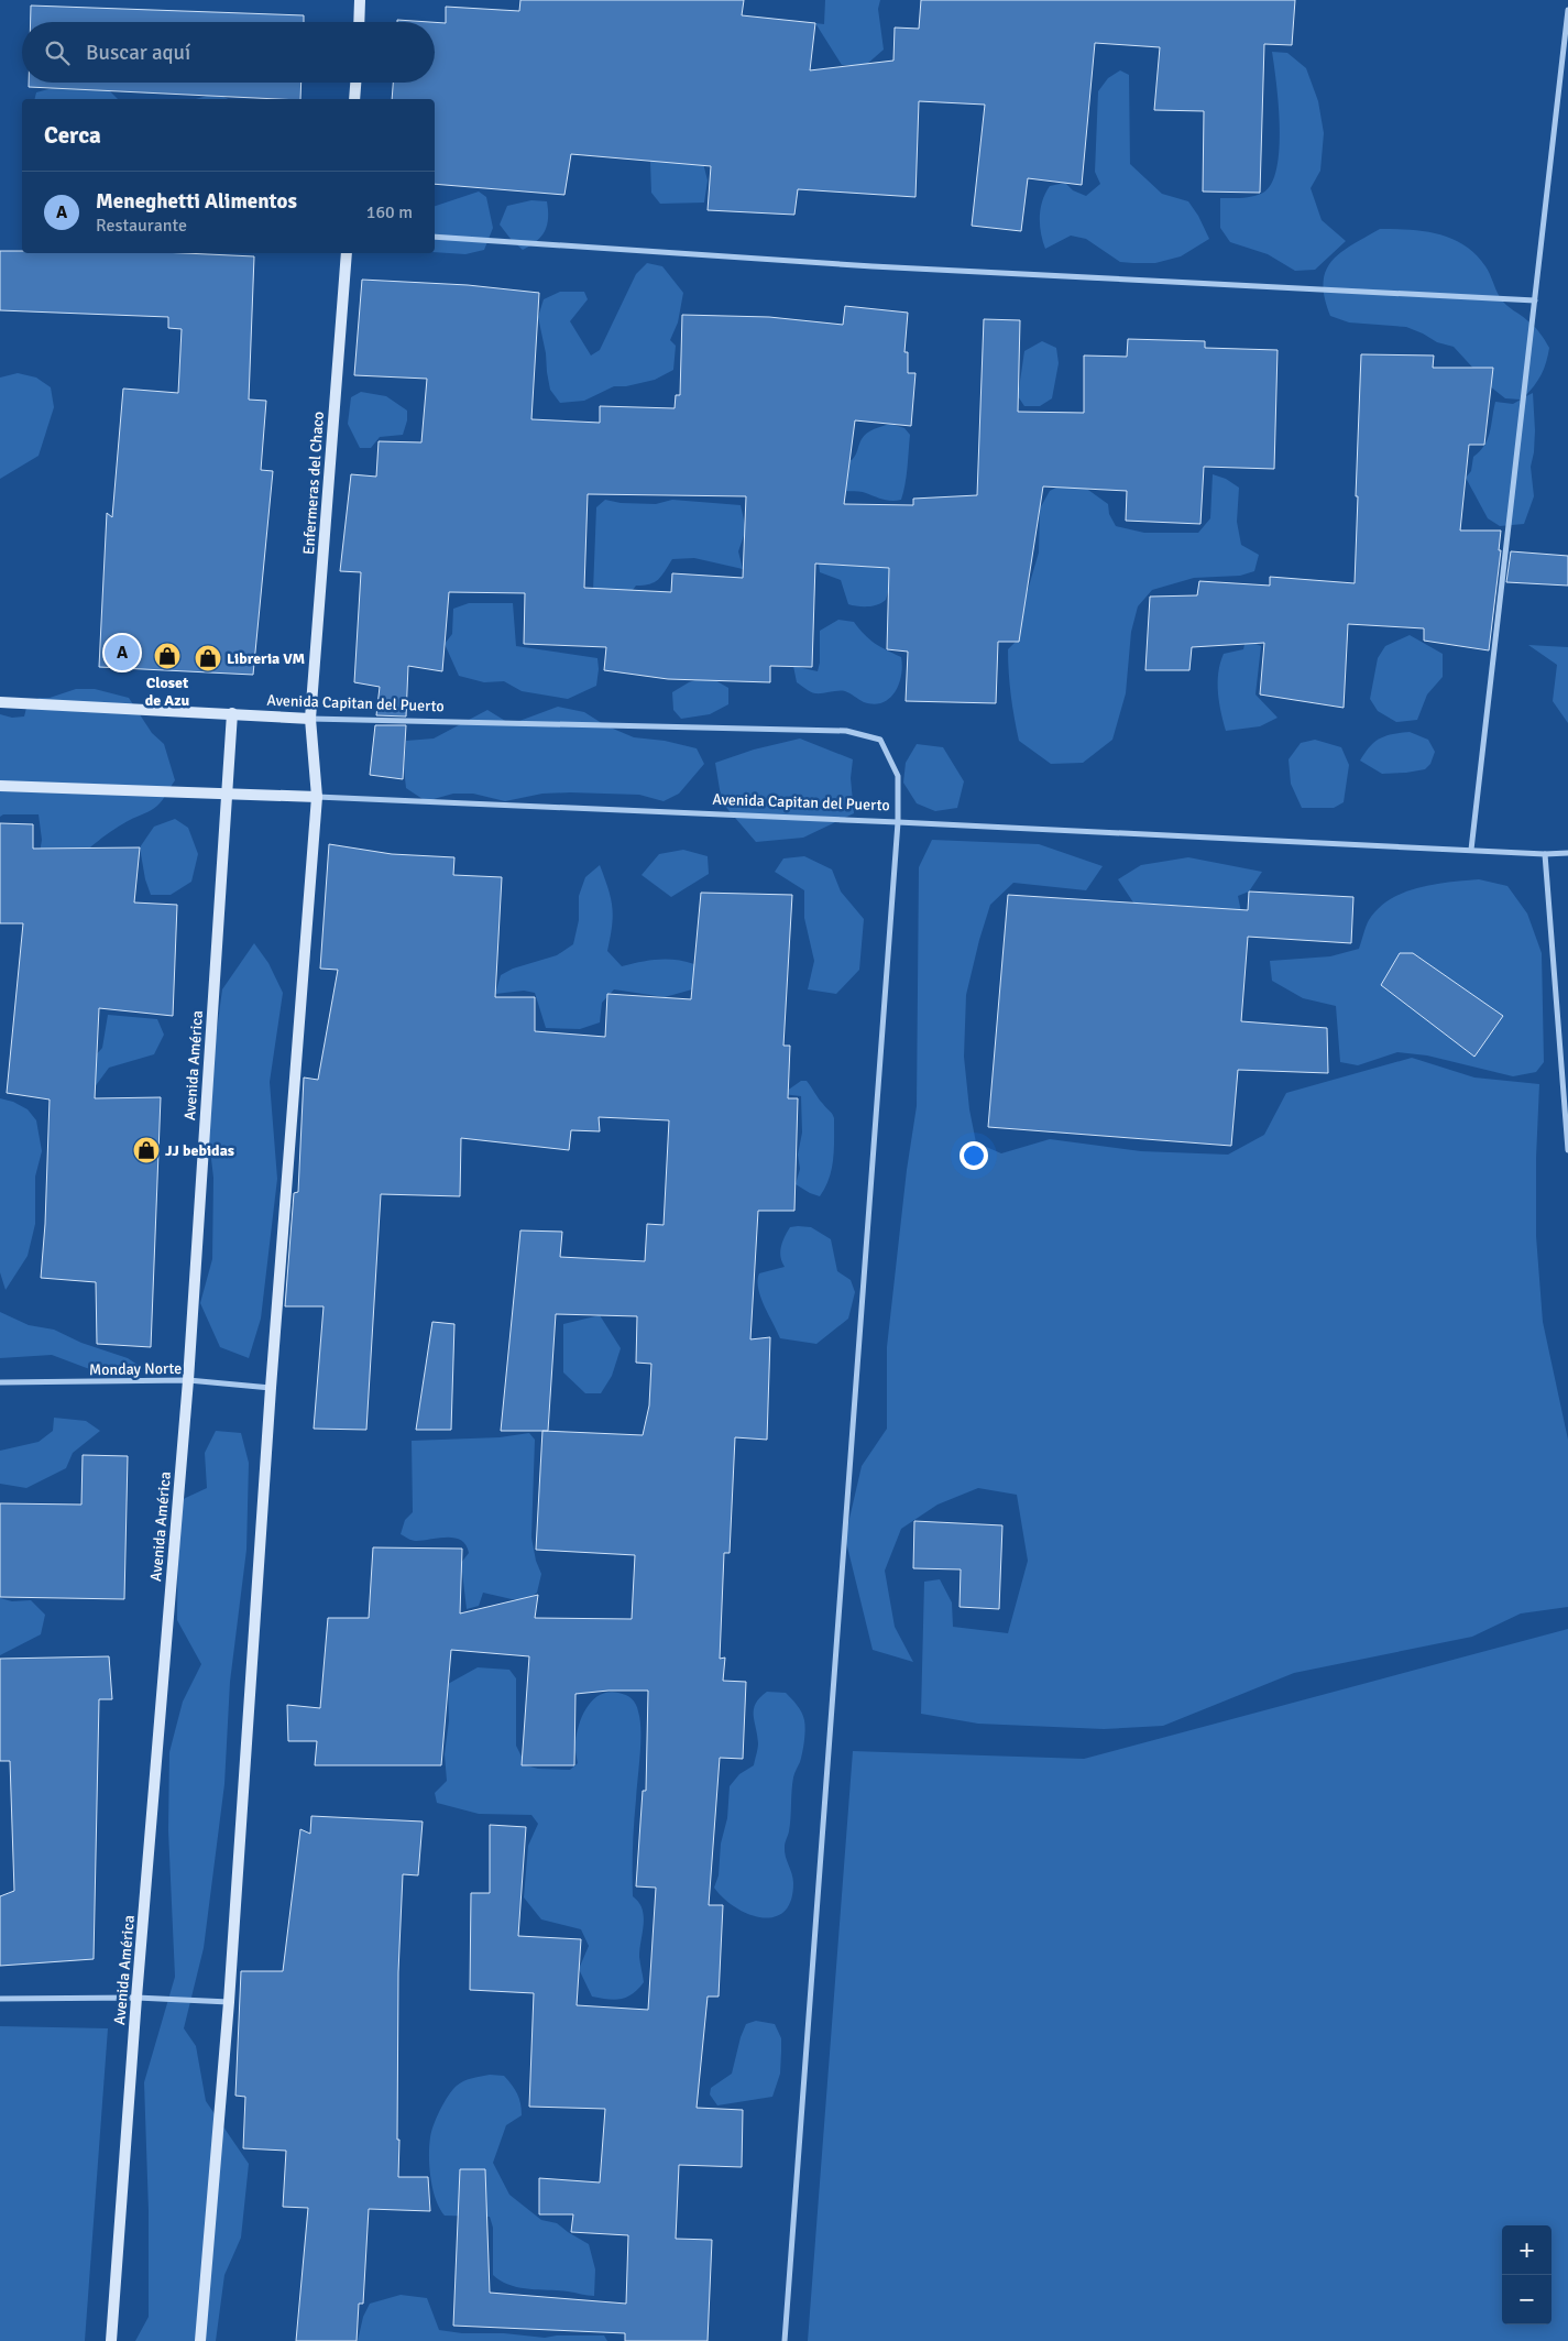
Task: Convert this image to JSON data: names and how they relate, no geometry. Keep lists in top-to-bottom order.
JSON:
{
  "streets": {
    "main road": ["Enfermeras del Chaco", "Avenida Capitan del Puerto", "Avenida América"],
    "street": ["Monday Norte"]
  },
  "crossings": [
    ["Enfermeras del Chaco", "Avenida Capitan del Puerto"],
    ["Avenida Capitan del Puerto", "Avenida América"],
    ["Avenida América", "Monday Norte"]
  ],
  "places": {
    "shop": ["Closet de Azu", "Libreria VM", "JJ bebidas"]
  },
  "page": {
    "search": "Buscar aquí",
    "heading": "Cerca",
    "list": [
      {
        "mark": "A",
        "name": "Meneghetti Alimentos",
        "note": "Restaurante",
        "value": "160 m"
      }
    ],
    "pins": "A",
    "map_buttons": ["+", "−"]
  }
}
